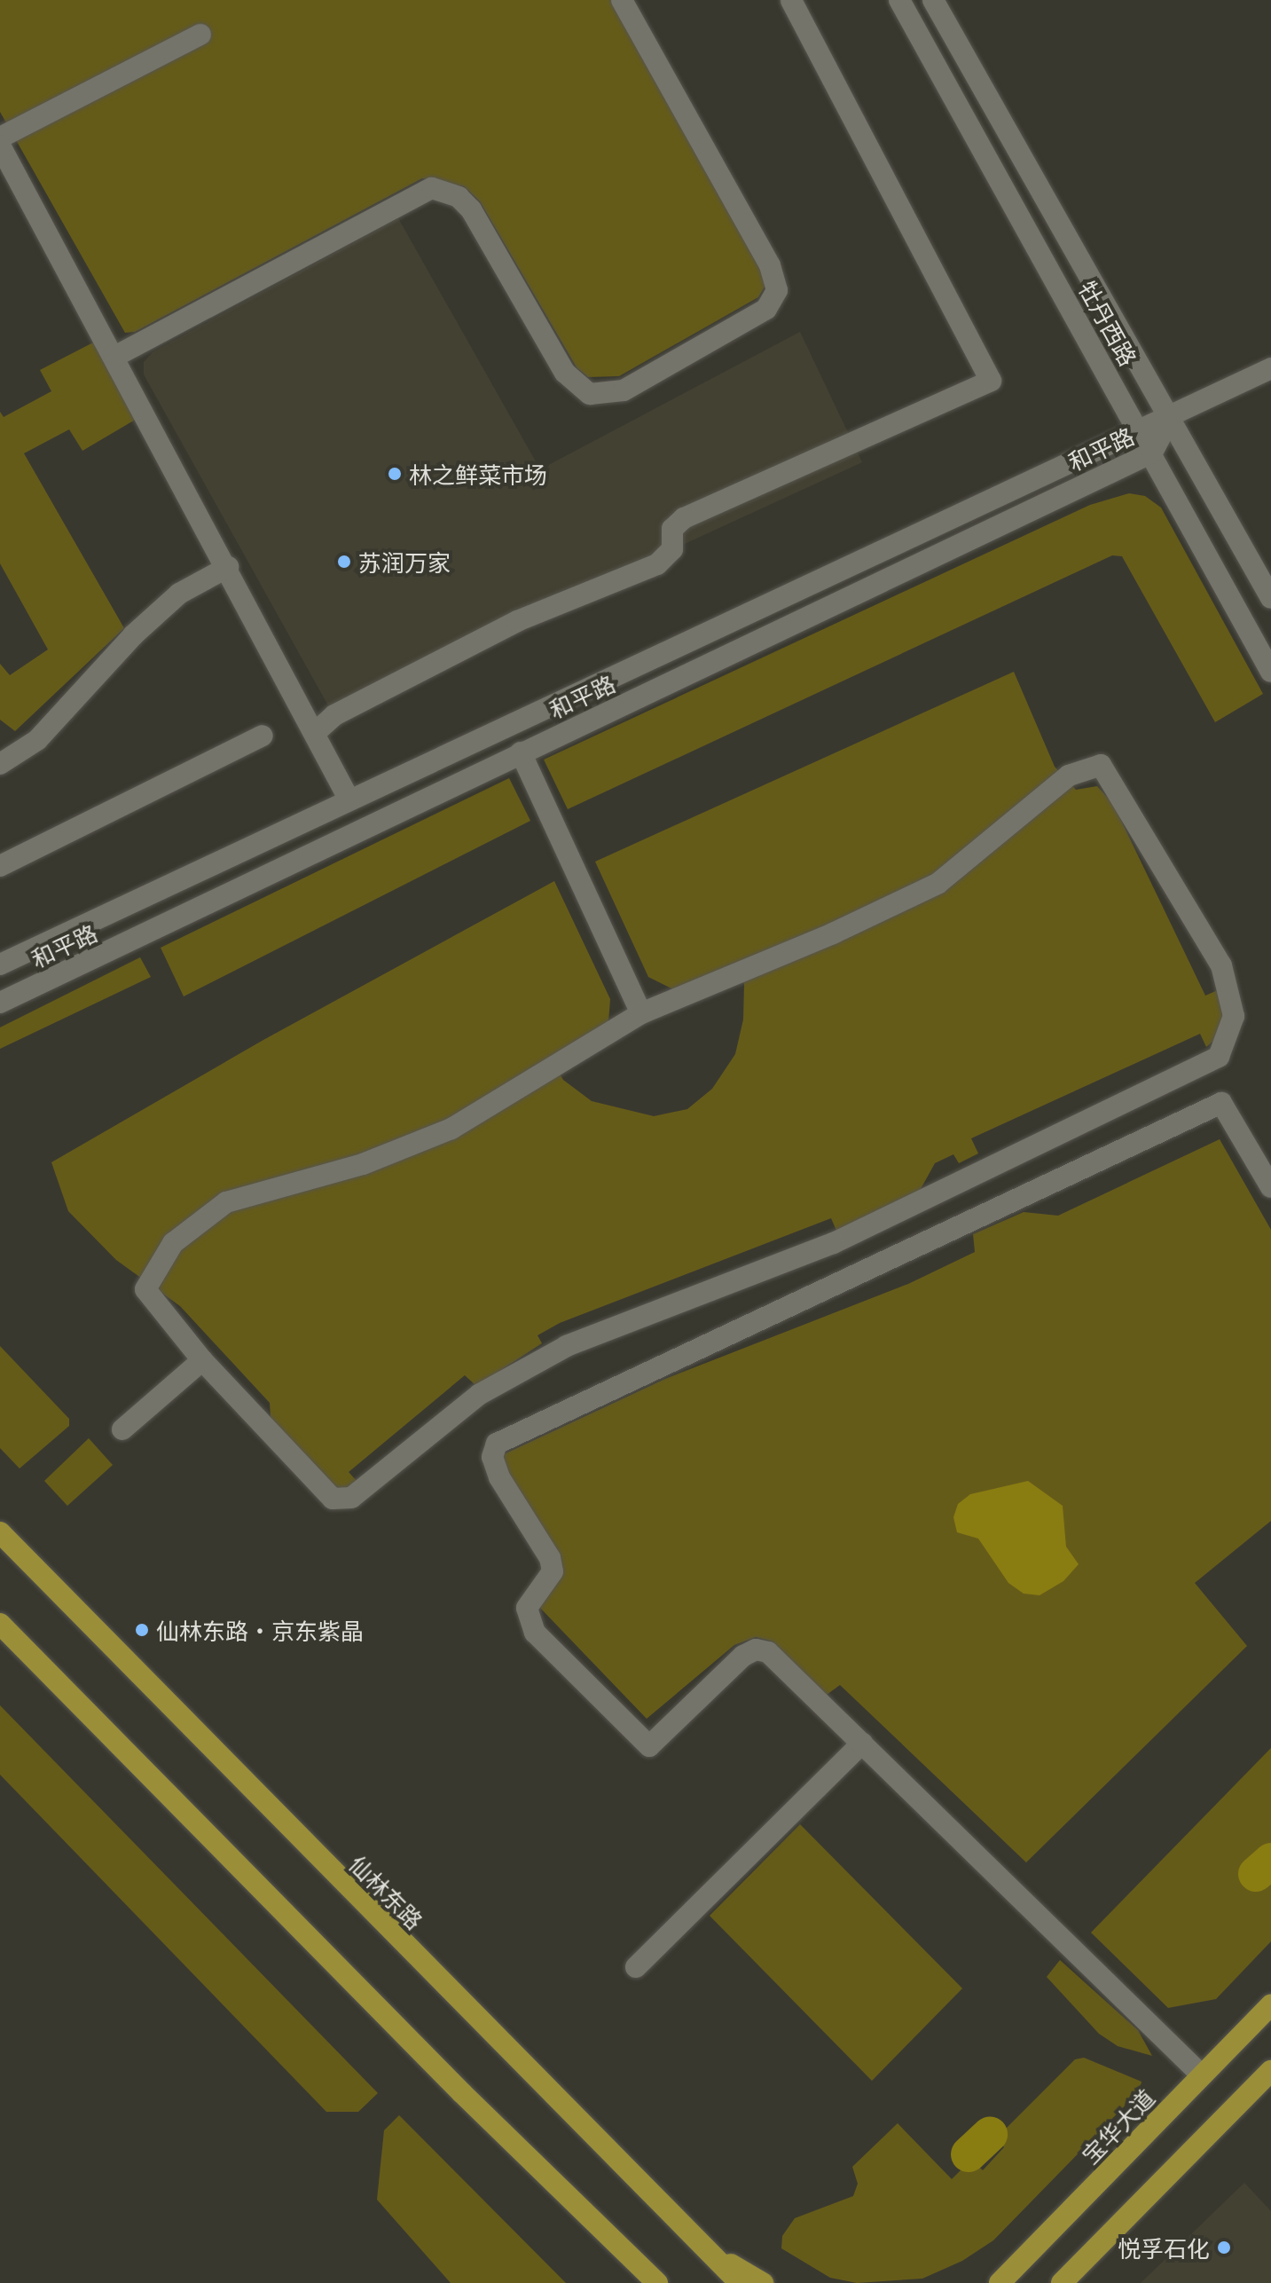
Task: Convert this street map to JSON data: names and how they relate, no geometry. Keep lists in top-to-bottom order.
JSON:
{
  "streets": {
    "main road": ["仙林东路", "宝华大道"],
    "street": ["牡丹西路", "和平路"]
  },
  "crossings": [
    ["牡丹西路", "和平路"]
  ],
  "places": [
    "林之鲜菜市场",
    "苏润万家",
    "仙林东路·京东紫晶",
    "悦孚石化"
  ]
}
